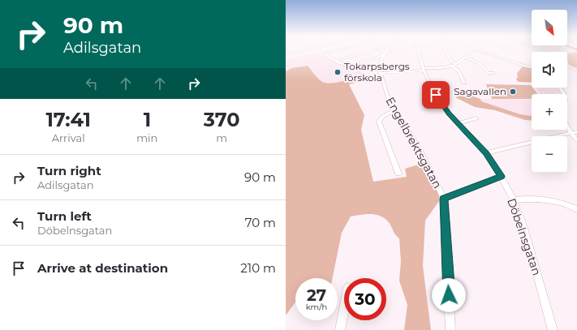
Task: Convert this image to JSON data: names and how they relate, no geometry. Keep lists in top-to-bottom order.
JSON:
{
  "streets": {
    "street": ["Engelbrektsgatan", "Döbelnsgatan"]
  },
  "places": ["Tokarpsbergs förskola", "Sagavallen"],
  "north": "bottom right",
  "page": {
    "turn": ["90 m", "Adilsgatan"],
    "map_buttons": ["+", "−"],
    "eta": [
      "17:41",
      "Arrival",
      "1",
      "min",
      "370",
      "m"
    ],
    "list": [
      {
        "name": "Turn right",
        "note": "Adilsgatan",
        "value": "90 m"
      },
      {
        "name": "Turn left",
        "note": "Döbelnsgatan",
        "value": "70 m"
      },
      {
        "name": "Arrive at destination",
        "value": "210 m"
      }
    ],
    "speed": "27 km/h",
    "limit": "30"
  }
}
